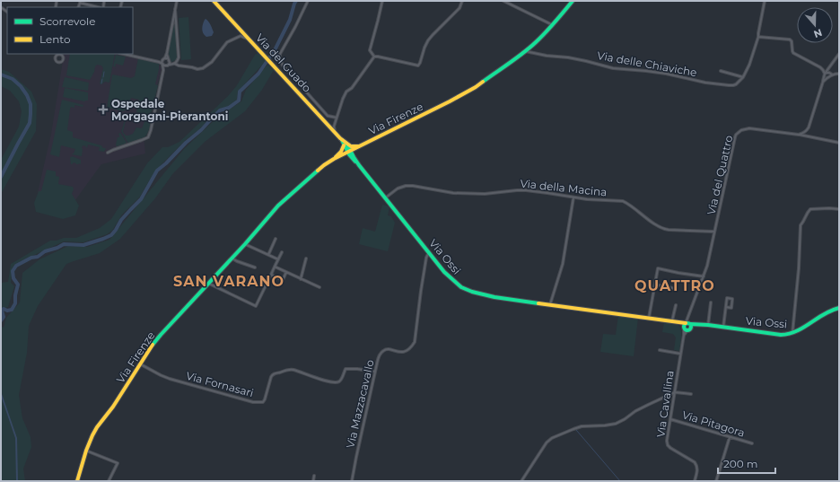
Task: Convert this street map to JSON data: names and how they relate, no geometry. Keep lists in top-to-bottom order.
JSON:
{
  "streets": {
    "street": [
      "Via del Guado",
      "Via delle Chiaviche",
      "Via Firenze",
      "Via del Quattro",
      "Via della Macina",
      "Via Ossi",
      "Via Fornasari",
      "Via Mazzacavallo",
      "Via Cavallina",
      "Via Pitagora"
    ]
  },
  "crossings": [
    ["Via del Guado", "Via Firenze"],
    ["Via del Guado", "Via Ossi"],
    ["Via delle Chiaviche", "Via Firenze"],
    ["Via Firenze", "Via Ossi"],
    ["Via Firenze", "Via Fornasari"],
    ["Via del Quattro", "Via della Macina"],
    ["Via del Quattro", "Via Ossi"],
    ["Via del Quattro", "Via Cavallina"],
    ["Via della Macina", "Via Ossi"],
    ["Via Ossi", "Via Mazzacavallo"],
    ["Via Ossi", "Via Cavallina"],
    ["Via Fornasari", "Via Mazzacavallo"],
    ["Via Cavallina", "Via Pitagora"]
  ],
  "districts": ["SAN VARANO", "QUATTRO"],
  "places": {
    "health": ["Ospedale Morgagni-Pierantoni"]
  },
  "legend": ["Scorrevole", "Lento"],
  "scale_bar": "200 m",
  "north": "bottom"
}
